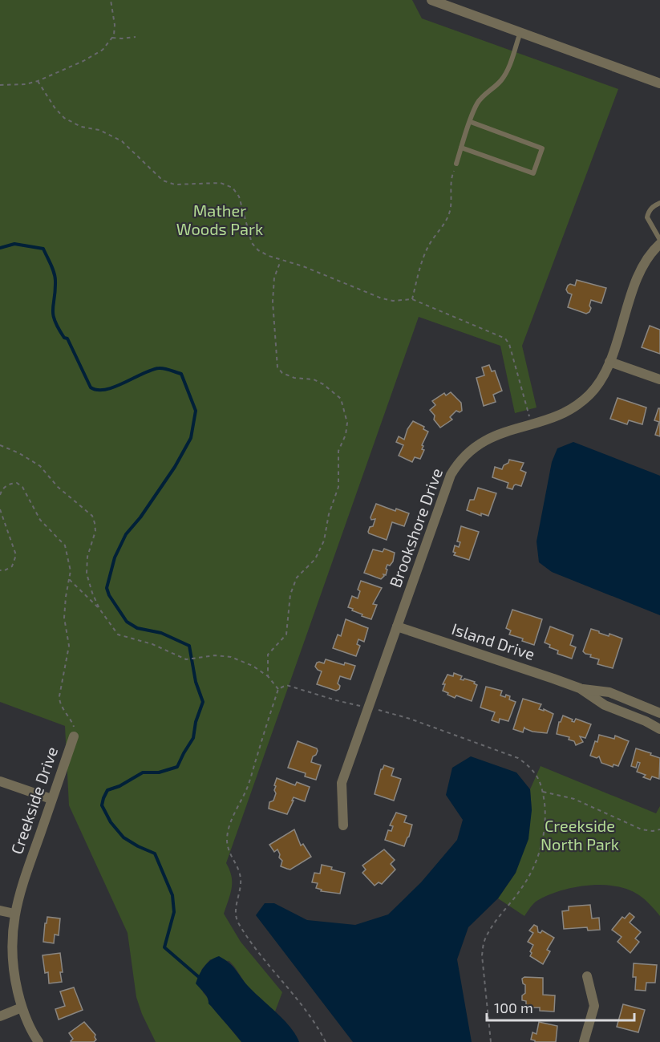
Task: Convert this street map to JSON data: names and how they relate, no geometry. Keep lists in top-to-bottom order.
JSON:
{
  "streets": {
    "street": ["Brookshore Drive", "Island Drive", "Creekside Drive"]
  },
  "crossings": [
    ["Brookshore Drive", "Island Drive"]
  ],
  "parks": ["Mather Woods Park", "Creekside North Park"],
  "scale_bar": "100 m"
}
